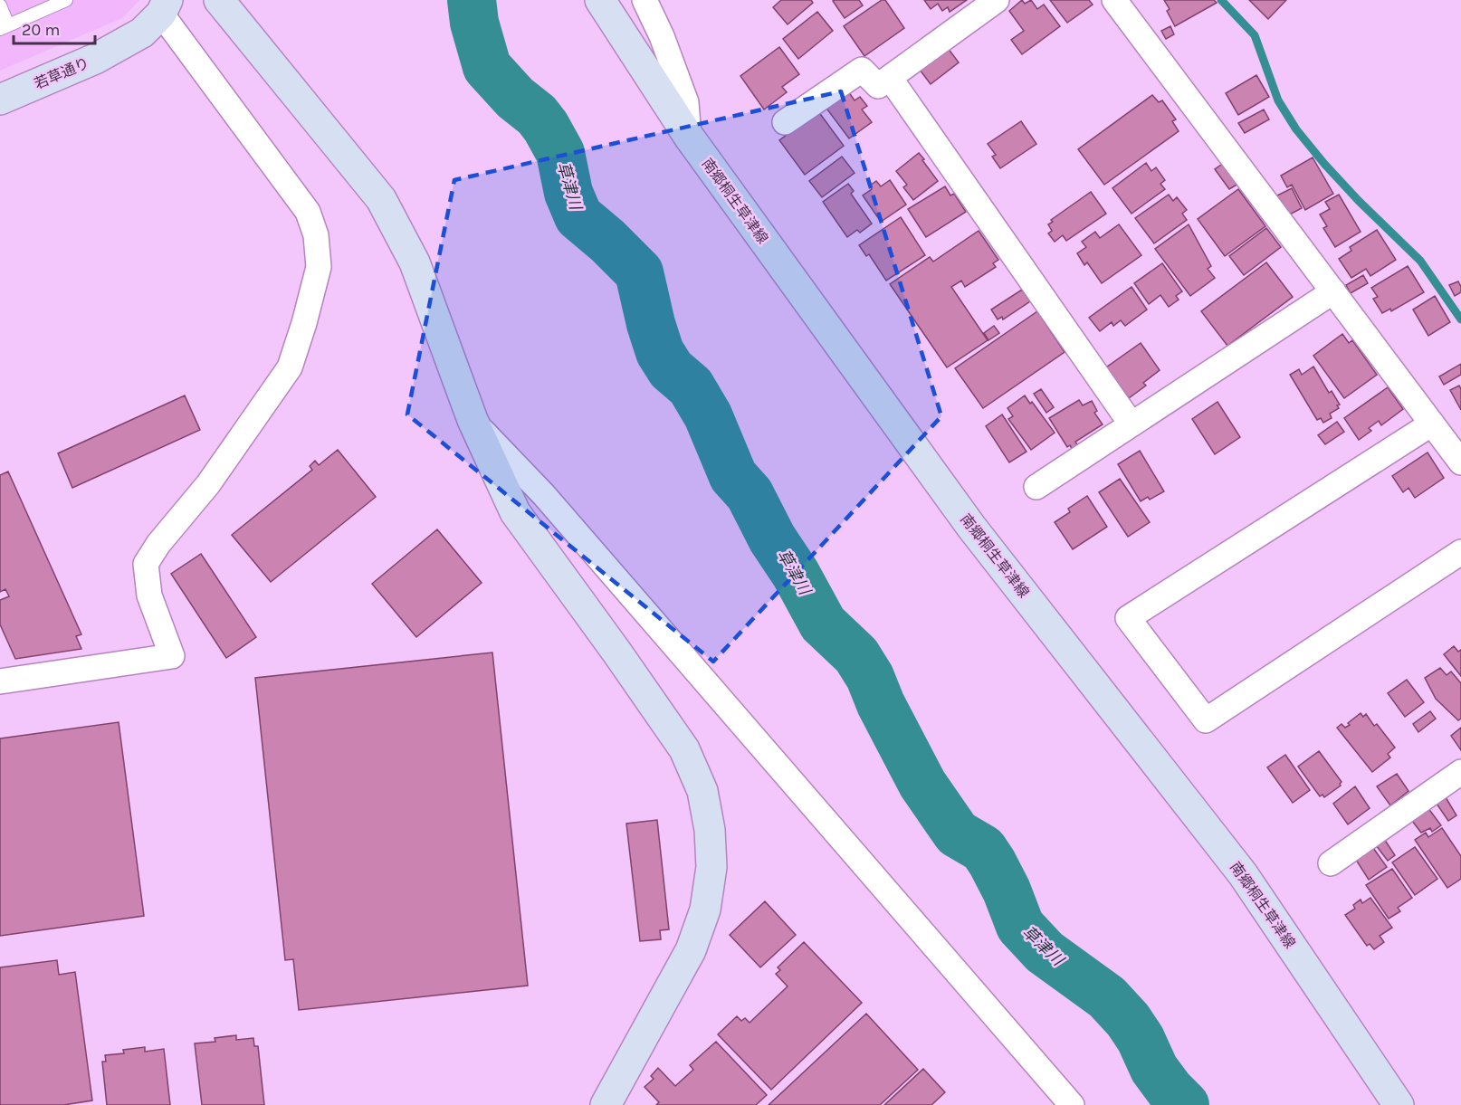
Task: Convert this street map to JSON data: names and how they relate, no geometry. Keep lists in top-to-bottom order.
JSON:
{
  "streets": {
    "street": ["若草通り", "南郷桐生草津線"]
  },
  "water": ["草津川"],
  "scale_bar": "20 m"
}
